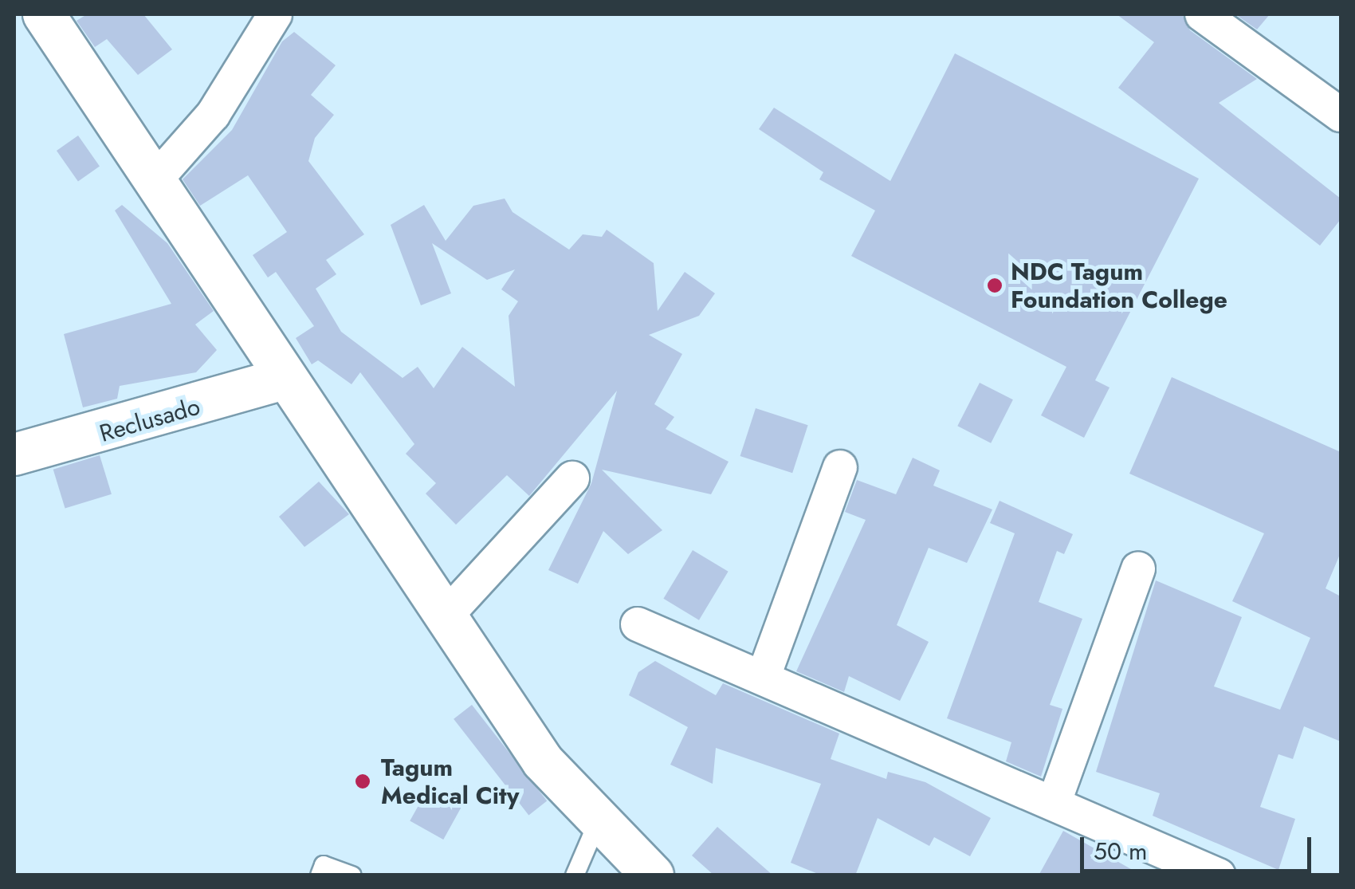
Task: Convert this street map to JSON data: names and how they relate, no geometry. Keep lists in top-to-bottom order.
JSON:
{
  "streets": {
    "street": ["Reclusado"]
  },
  "places": ["NDC Tagum Foundation College", "Tagum Medical City"],
  "scale_bar": "50 m"
}
